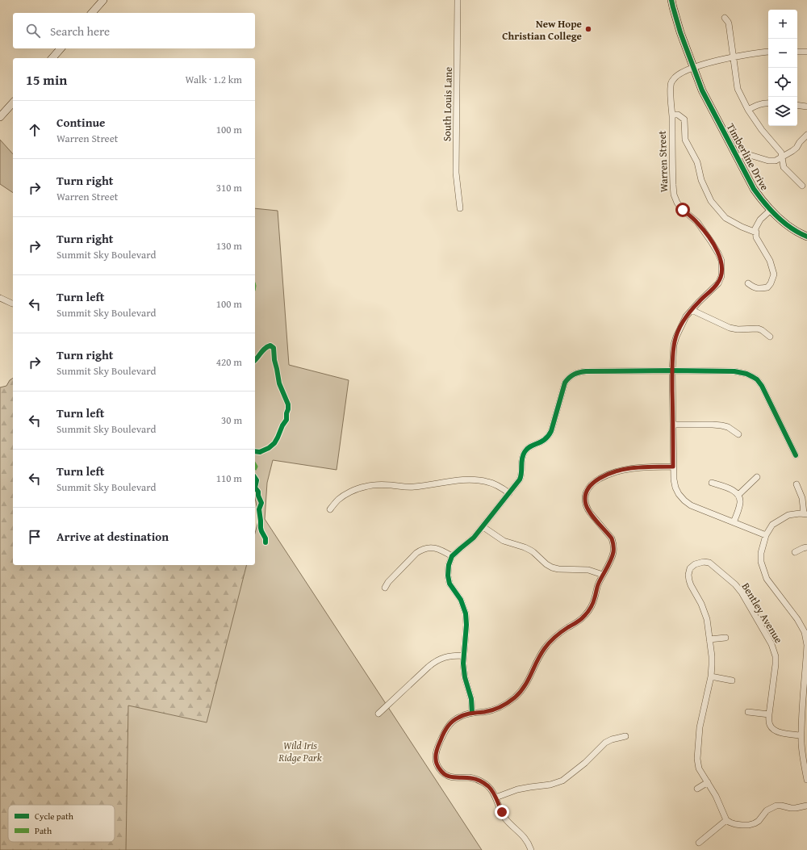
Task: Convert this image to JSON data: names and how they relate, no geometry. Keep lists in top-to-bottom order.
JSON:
{
  "streets": {
    "street": [
      "South Louis Lane",
      "Timberline Drive",
      "Warren Street",
      "Bentley Avenue"
    ]
  },
  "crossings": [
    ["Timberline Drive", "Warren Street"]
  ],
  "parks": ["Wild Iris Ridge Park"],
  "places": ["New Hope Christian College"],
  "legend": ["Cycle path", "Path"],
  "page": {
    "map_buttons": ["+", "−"],
    "search": "Search here",
    "heading": ["15 min", "Walk · 1.2 km"],
    "list": [
      ["Continue", "Warren Street", "100 m"],
      ["Turn right", "Warren Street", "310 m"],
      ["Turn right", "Summit Sky Boulevard", "130 m"],
      ["Turn left", "Summit Sky Boulevard", "100 m"],
      ["Turn right", "Summit Sky Boulevard", "420 m"],
      ["Turn left", "Summit Sky Boulevard", "30 m"],
      ["Turn left", "Summit Sky Boulevard", "110 m"],
      "Arrive at destination"
    ]
  }
}
